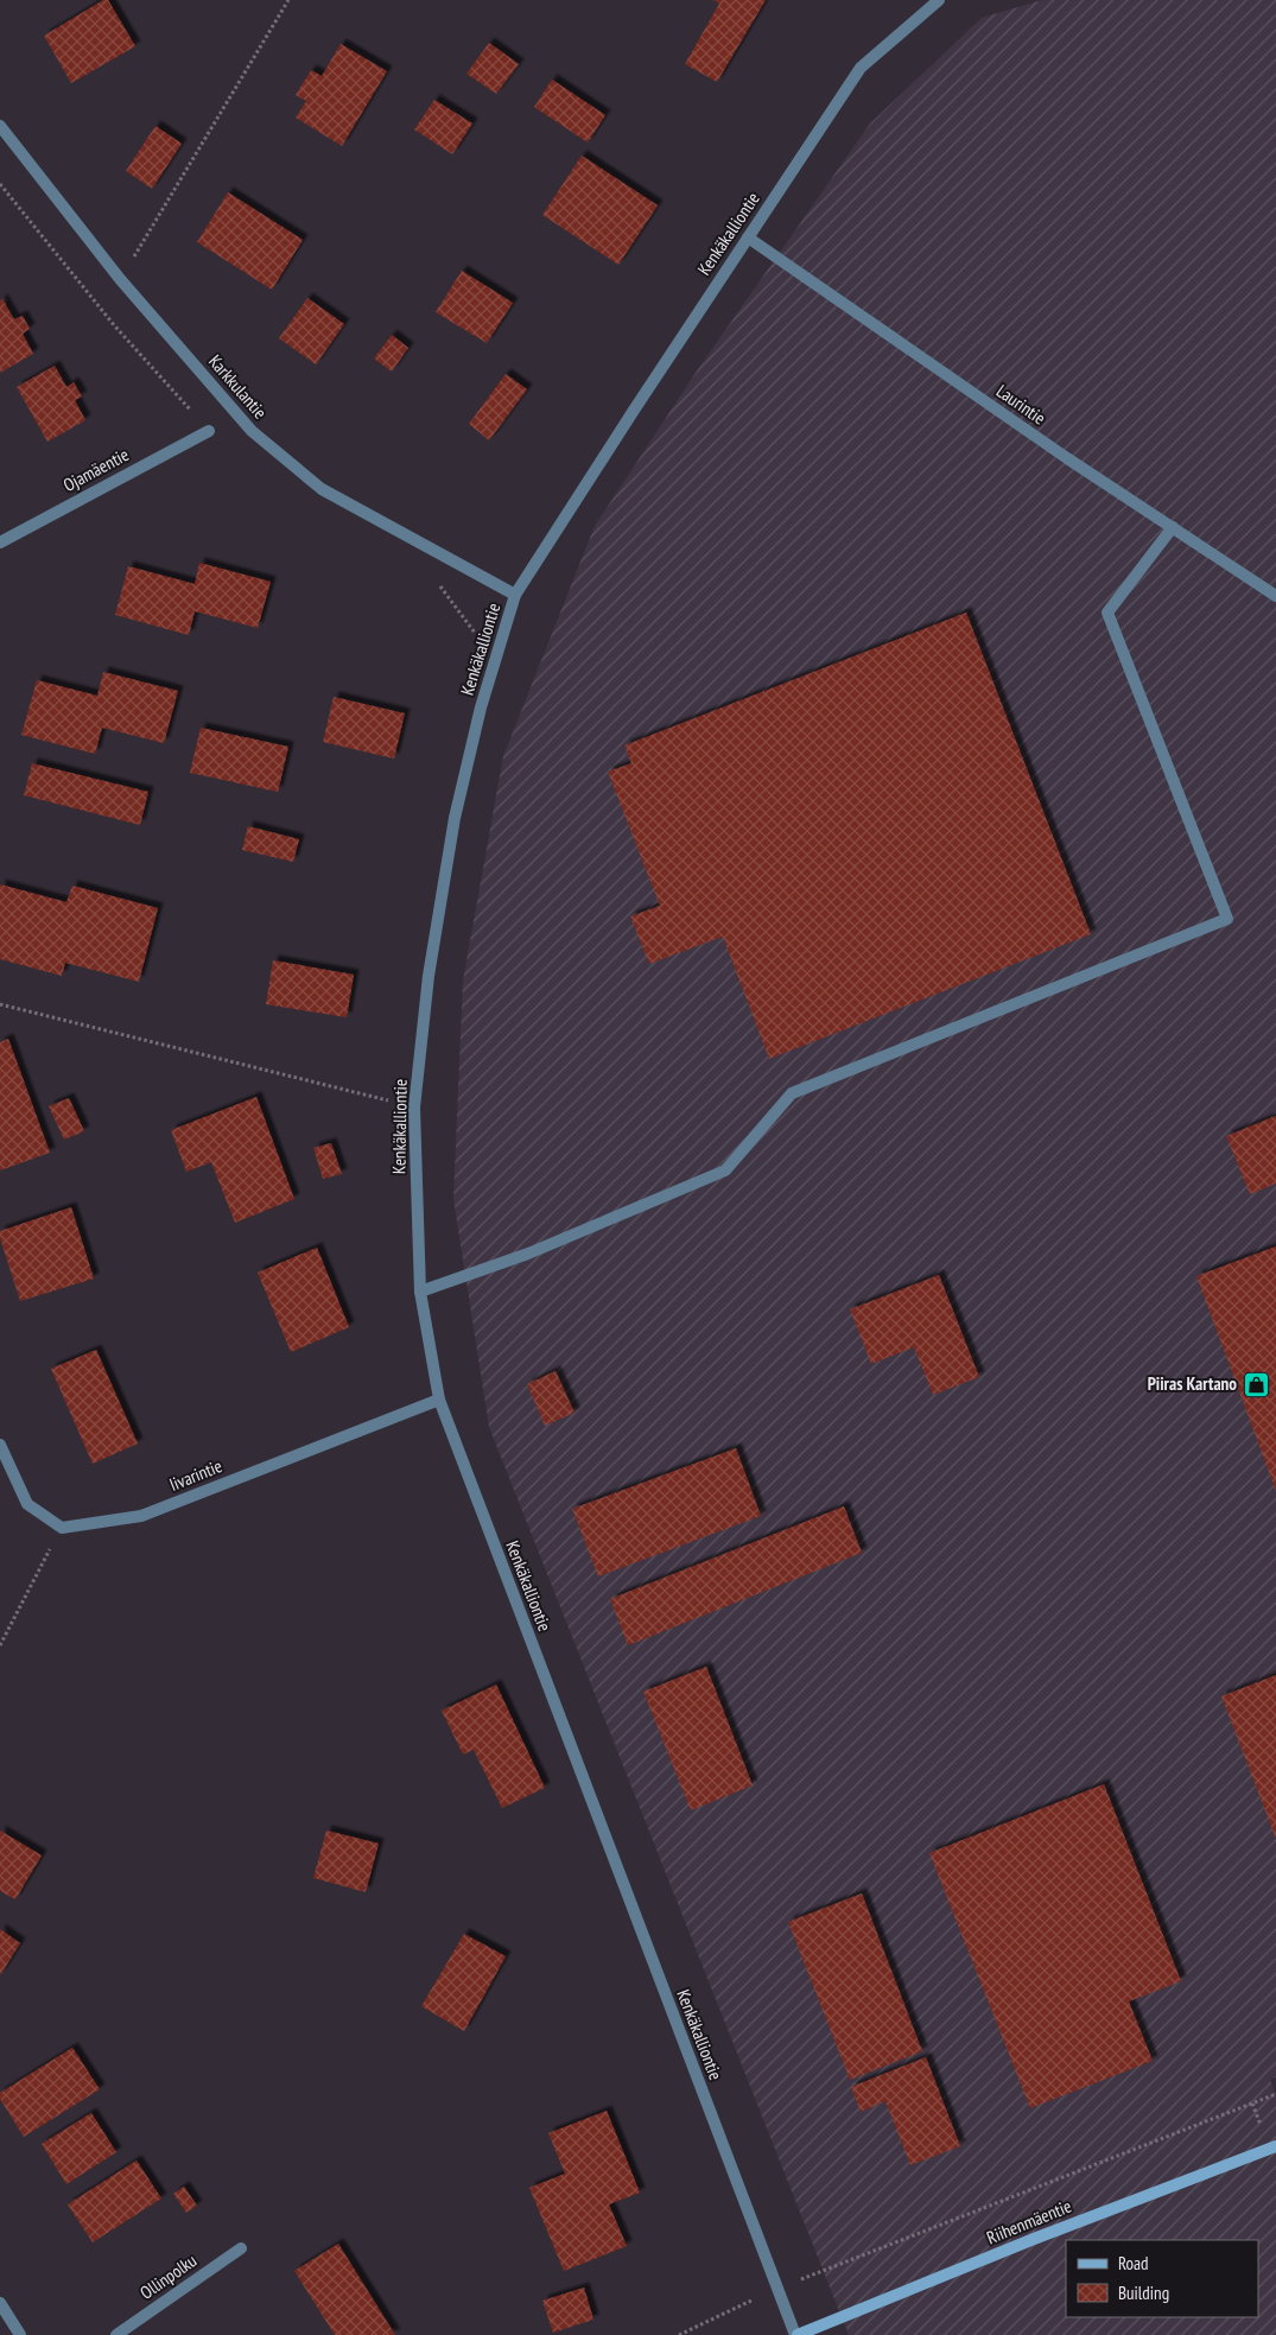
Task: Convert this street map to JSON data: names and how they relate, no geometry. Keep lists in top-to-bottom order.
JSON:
{
  "streets": {
    "street": [
      "Kenkäkalliontie",
      "Karkkulantie",
      "Laurintie",
      "Ojamäentie",
      "Iivarintie",
      "Riihenmäentie",
      "Ollinpolku"
    ]
  },
  "crossings": [
    ["Kenkäkalliontie", "Karkkulantie"],
    ["Kenkäkalliontie", "Laurintie"],
    ["Kenkäkalliontie", "Iivarintie"],
    ["Kenkäkalliontie", "Riihenmäentie"]
  ],
  "places": {
    "shop": ["Piiras Kartano"]
  },
  "legend": ["Road", "Building"]
}
